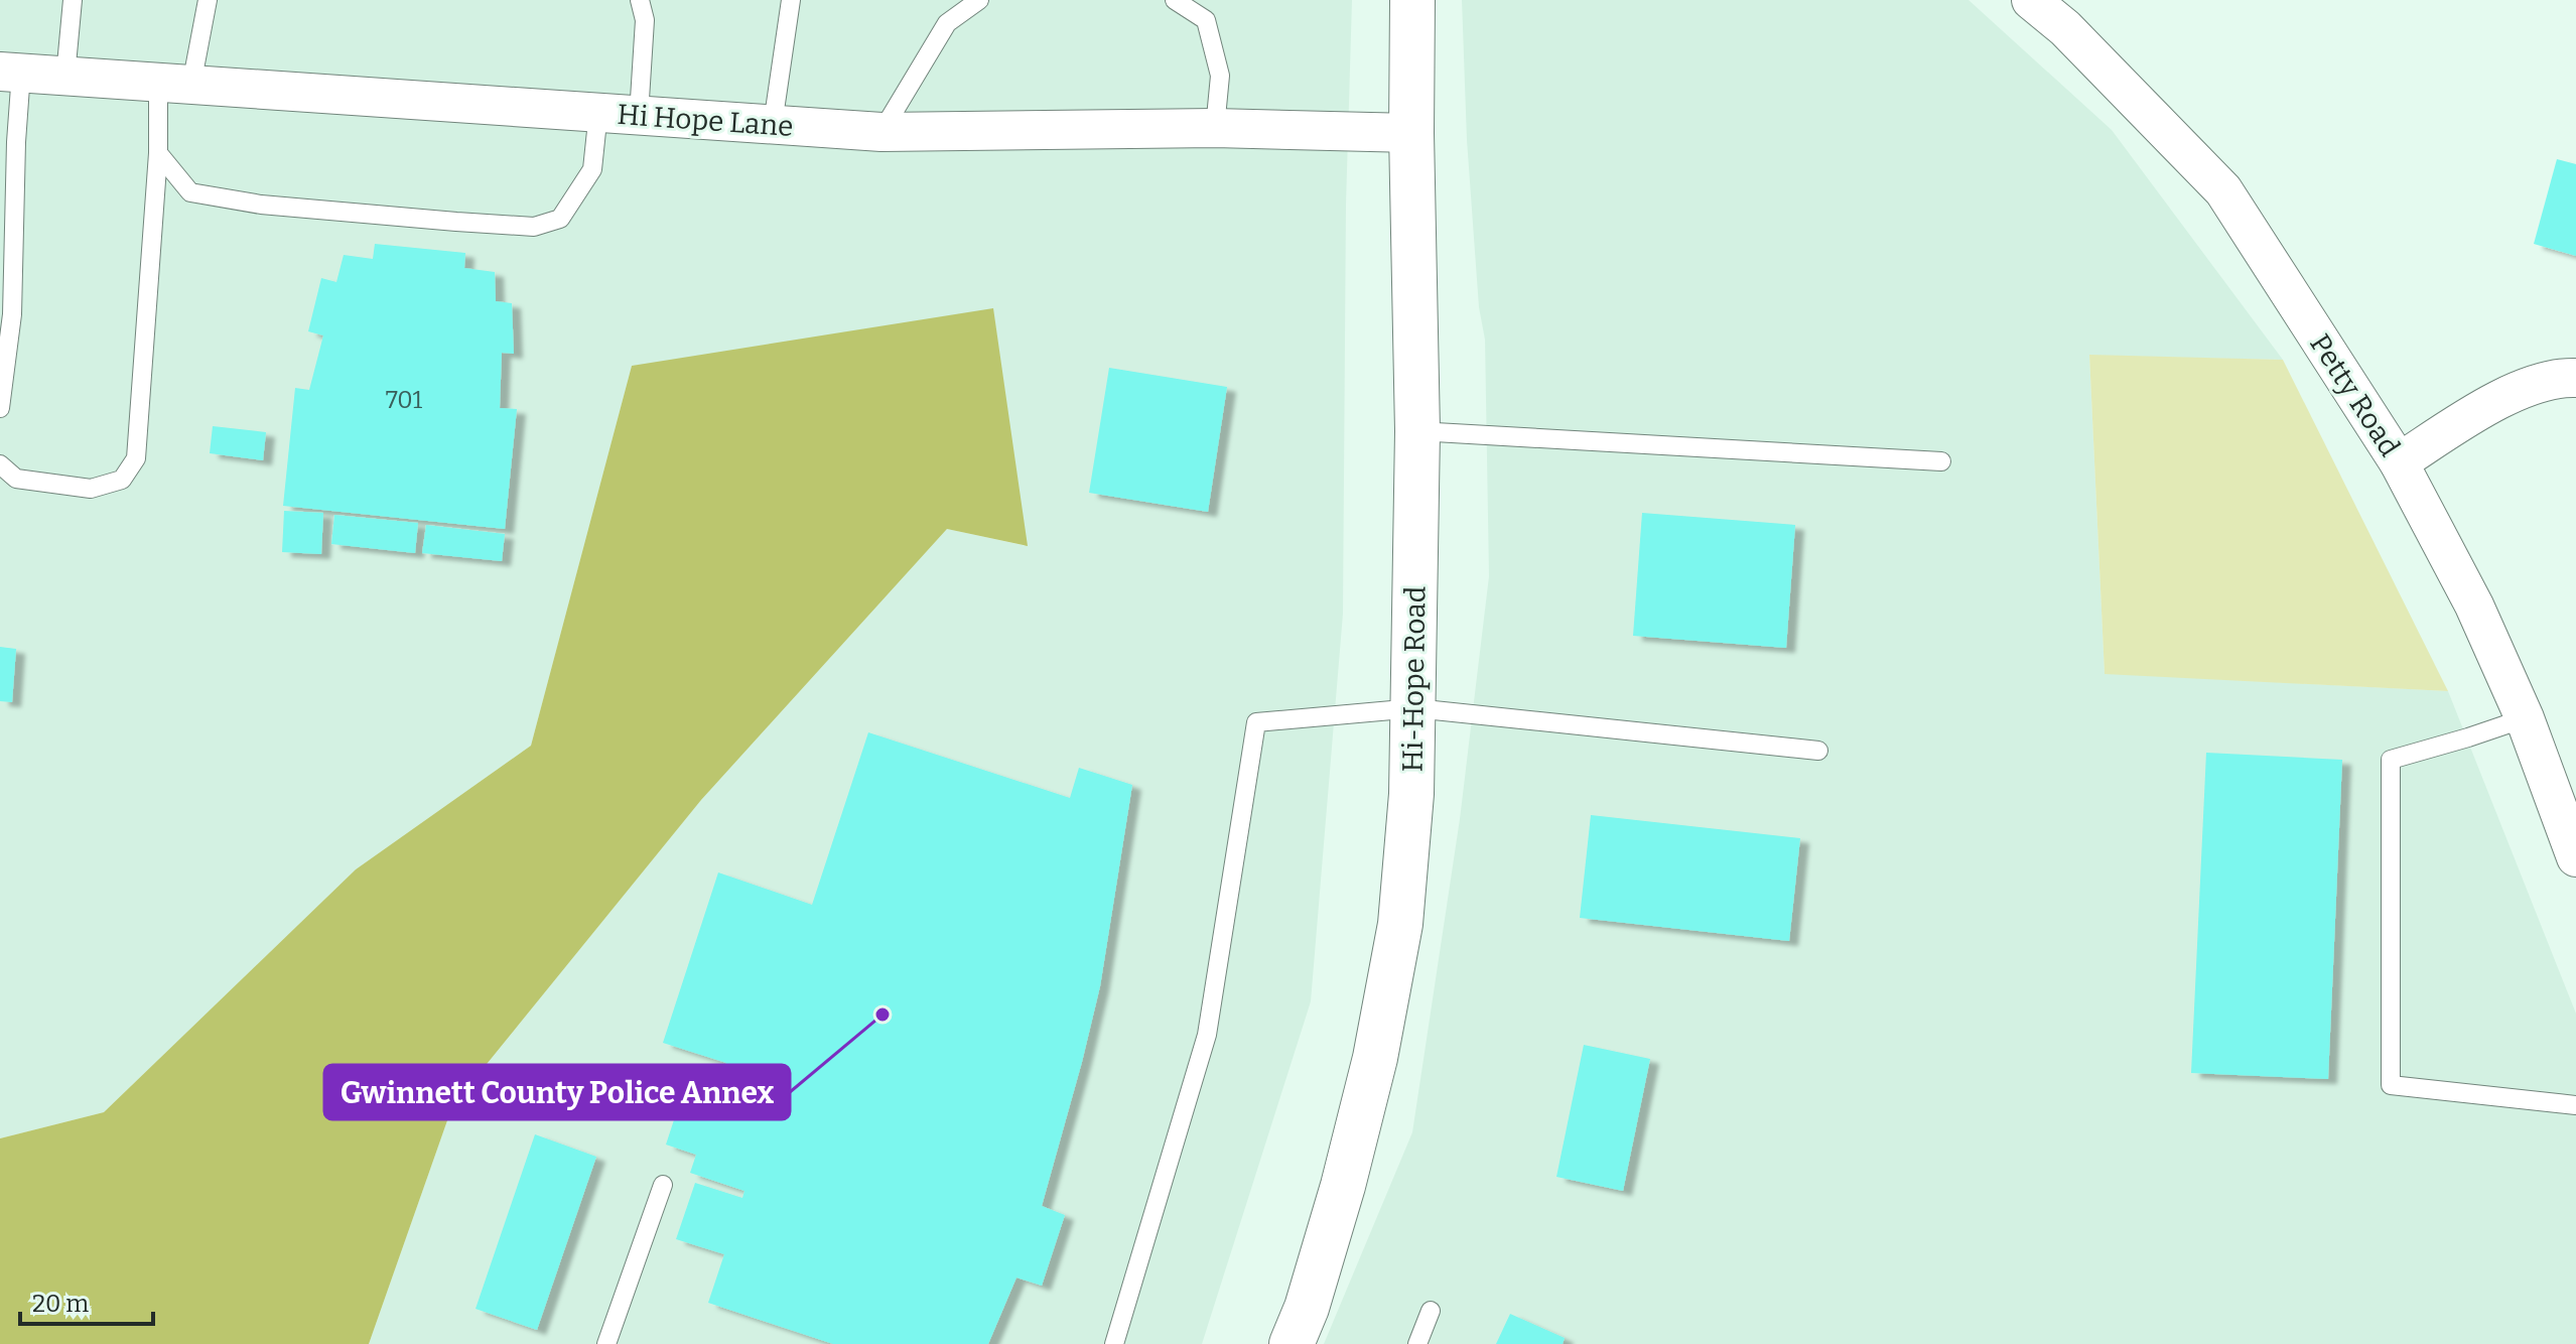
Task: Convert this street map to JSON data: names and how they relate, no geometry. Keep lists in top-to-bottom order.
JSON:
{
  "streets": {
    "street": ["Hi Hope Lane", "Petty Road", "Hi-Hope Road"]
  },
  "crossings": [
    ["Hi Hope Lane", "Hi-Hope Road"]
  ],
  "places": ["Gwinnett County Police Annex"],
  "house_numbers": ["701"],
  "scale_bar": "20 m"
}
